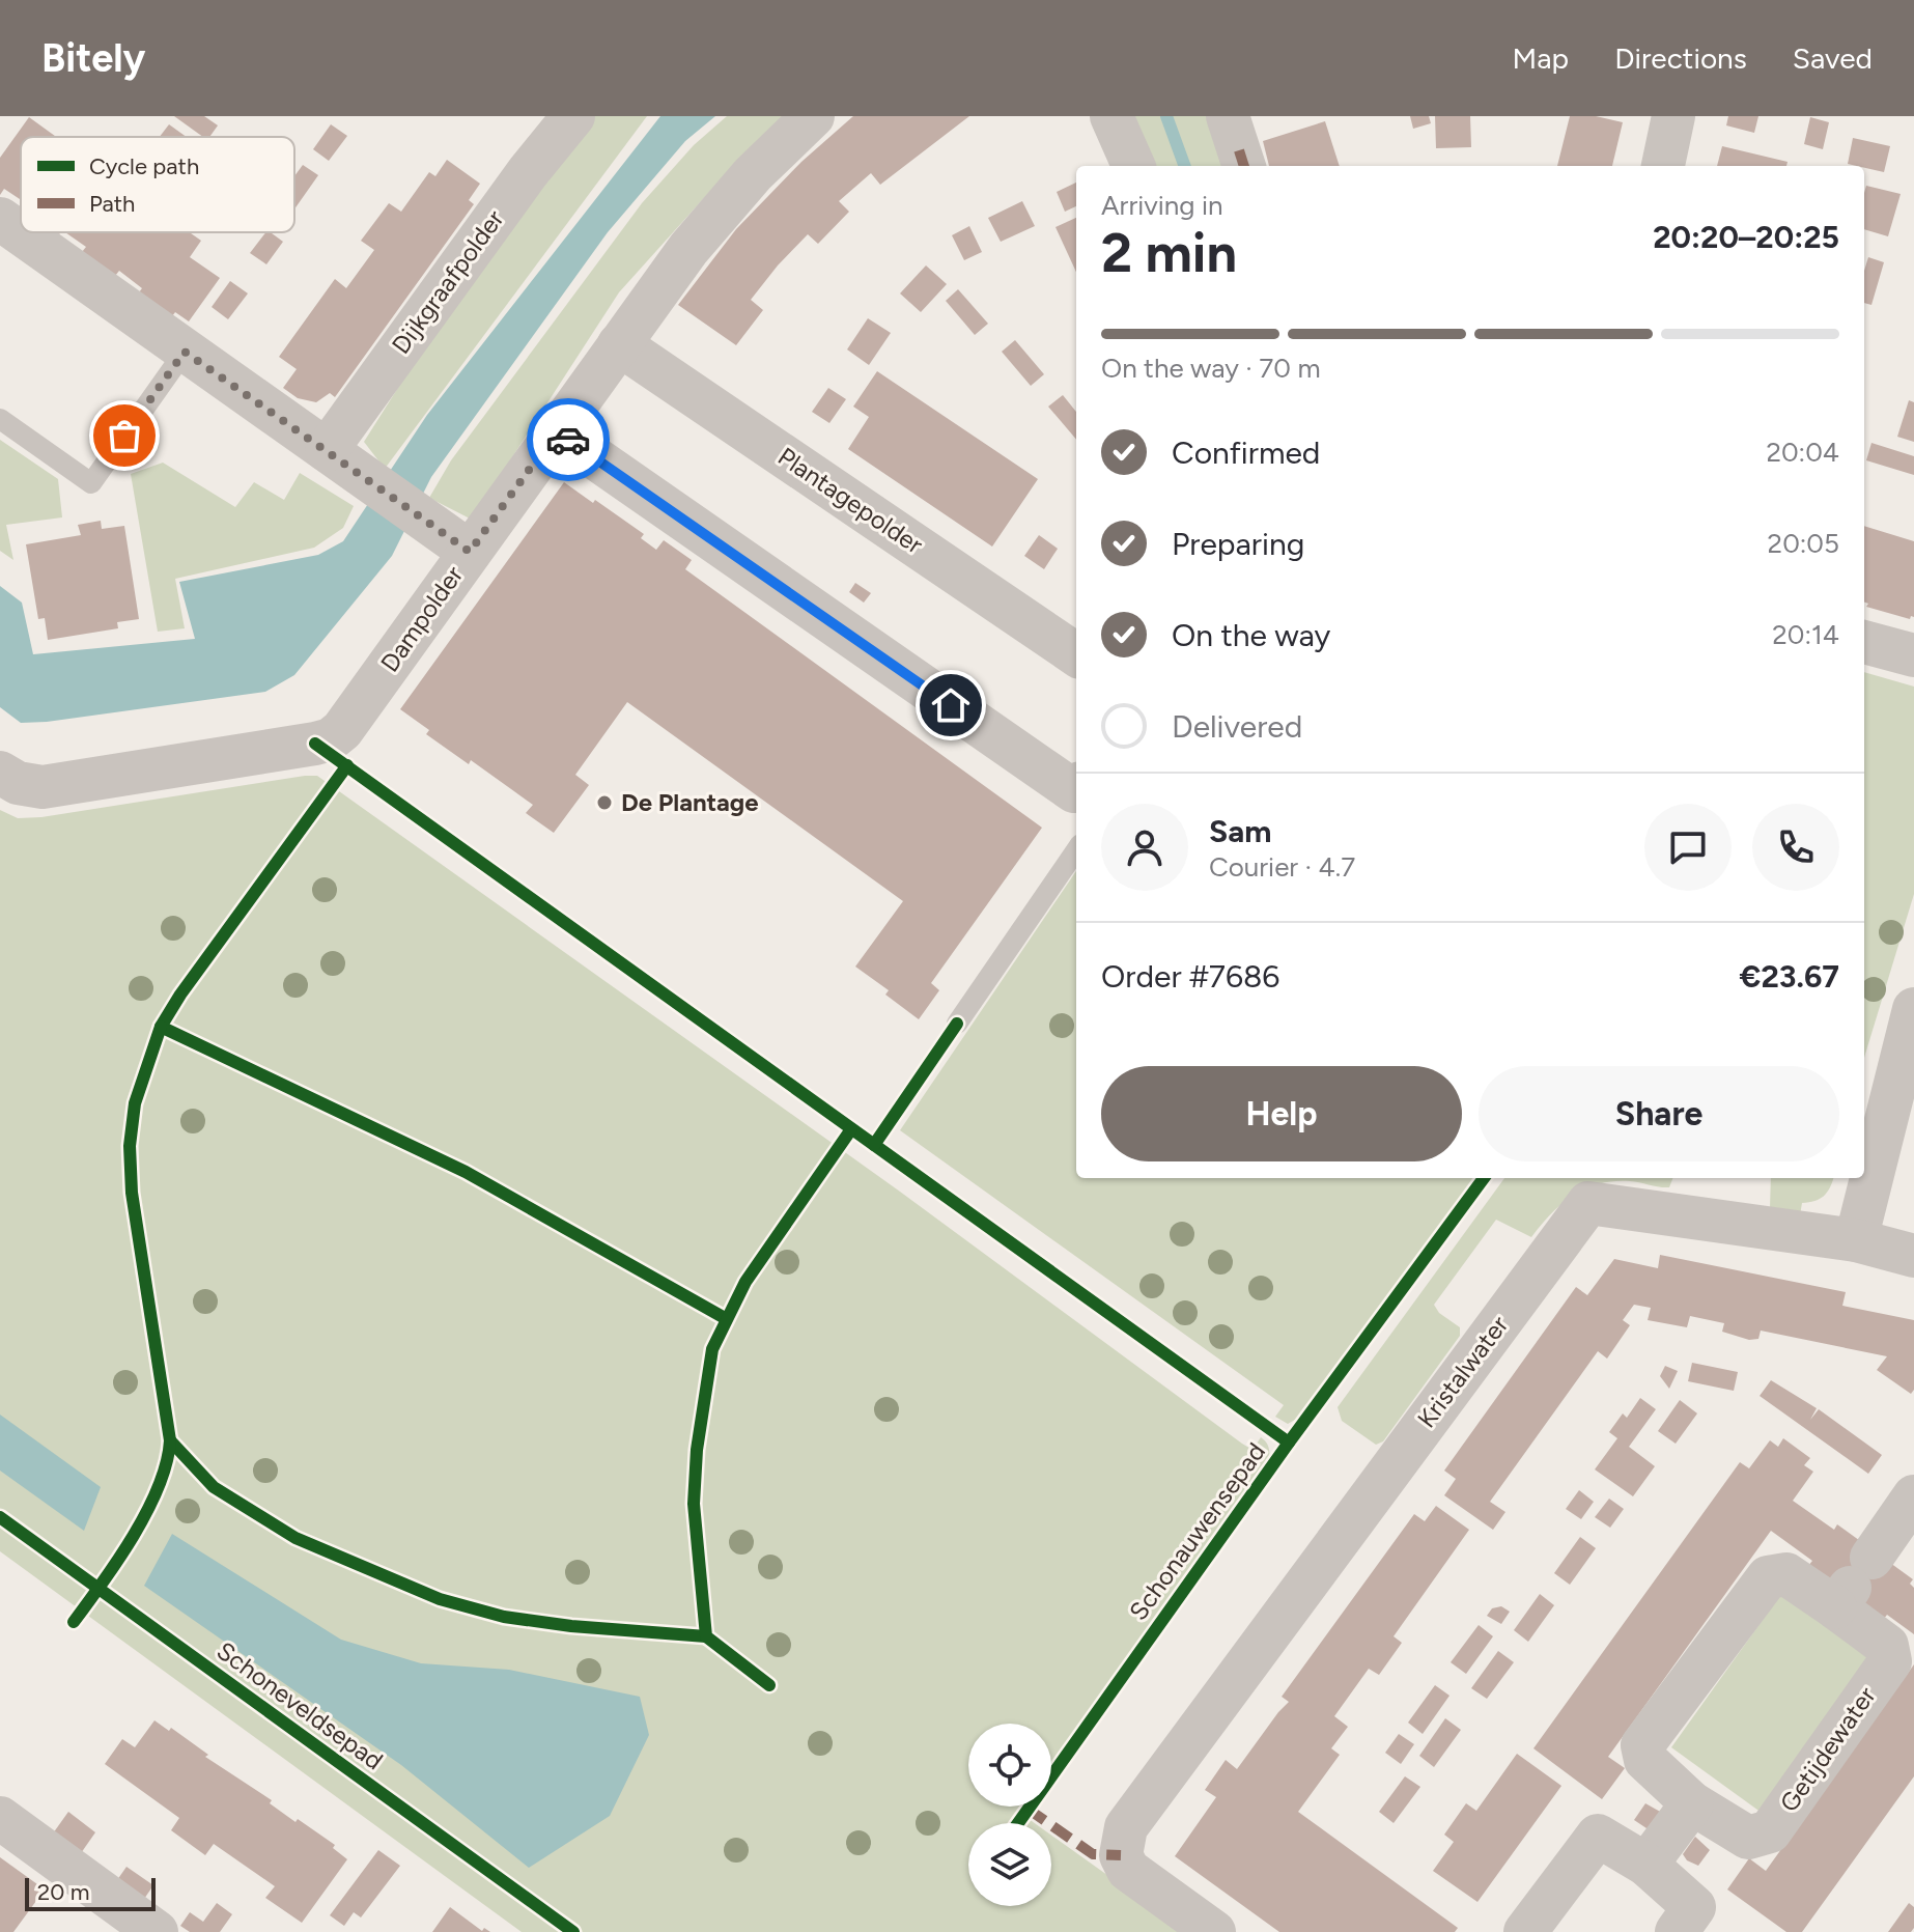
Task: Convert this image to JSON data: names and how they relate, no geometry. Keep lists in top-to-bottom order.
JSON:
{
  "streets": {
    "street": [
      "Dijkgraafpolder",
      "Plantagepolder",
      "Dampolder",
      "Kristalwater",
      "Getijdewater"
    ],
    "cycle path": ["Schonauwensepad", "Schoneveldsepad"]
  },
  "crossings": [
    ["Plantagepolder", "Dampolder"]
  ],
  "places": ["De Plantage"],
  "legend": ["Cycle path", "Path"],
  "scale_bar": "20 m",
  "page": {
    "header": "Bitely",
    "nav": ["Map", "Directions", "Saved"],
    "heading": ["2 min", "Arriving in", "20:20–20:25"],
    "panel": [
      "Sam",
      "Courier · 4.7",
      "Order #7686",
      "€23.67"
    ],
    "bar": "On the way · 70 m",
    "list": [
      ["Confirmed", "20:04"],
      ["Preparing", "20:05"],
      ["On the way", "20:14"],
      "Delivered"
    ],
    "buttons": ["Help", "Share"],
    "scale": "20 m"
  }
}
